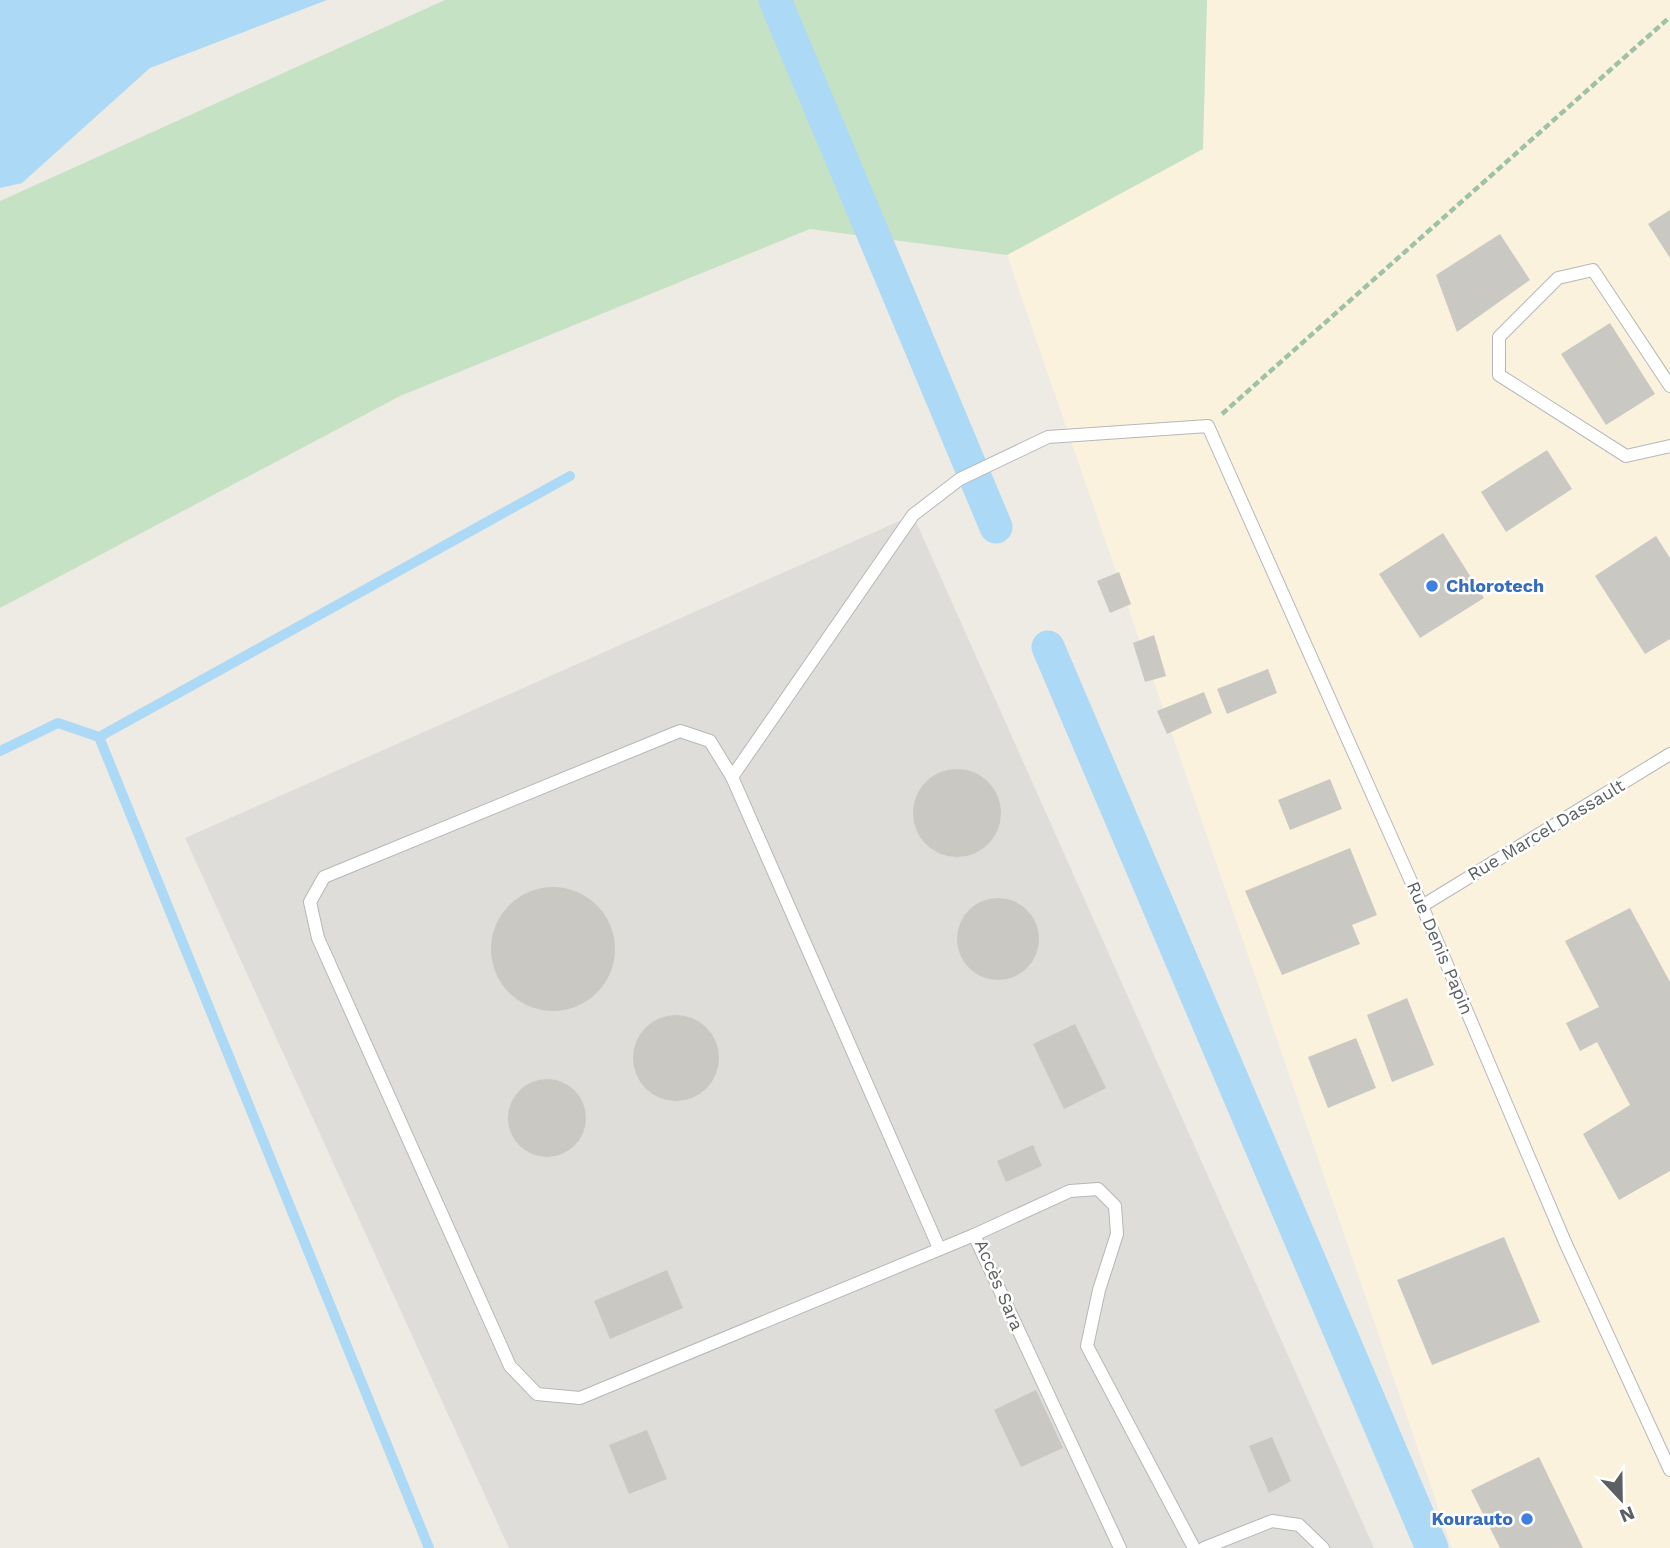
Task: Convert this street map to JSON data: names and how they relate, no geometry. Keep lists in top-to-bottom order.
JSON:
{
  "streets": {
    "lane": ["Rue Marcel Dassault", "Rue Denis Papin", "Accès Sara"]
  },
  "crossings": [
    ["Rue Marcel Dassault", "Rue Denis Papin"]
  ],
  "places": ["Chlorotech", "Kourauto"],
  "north": "bottom"
}
